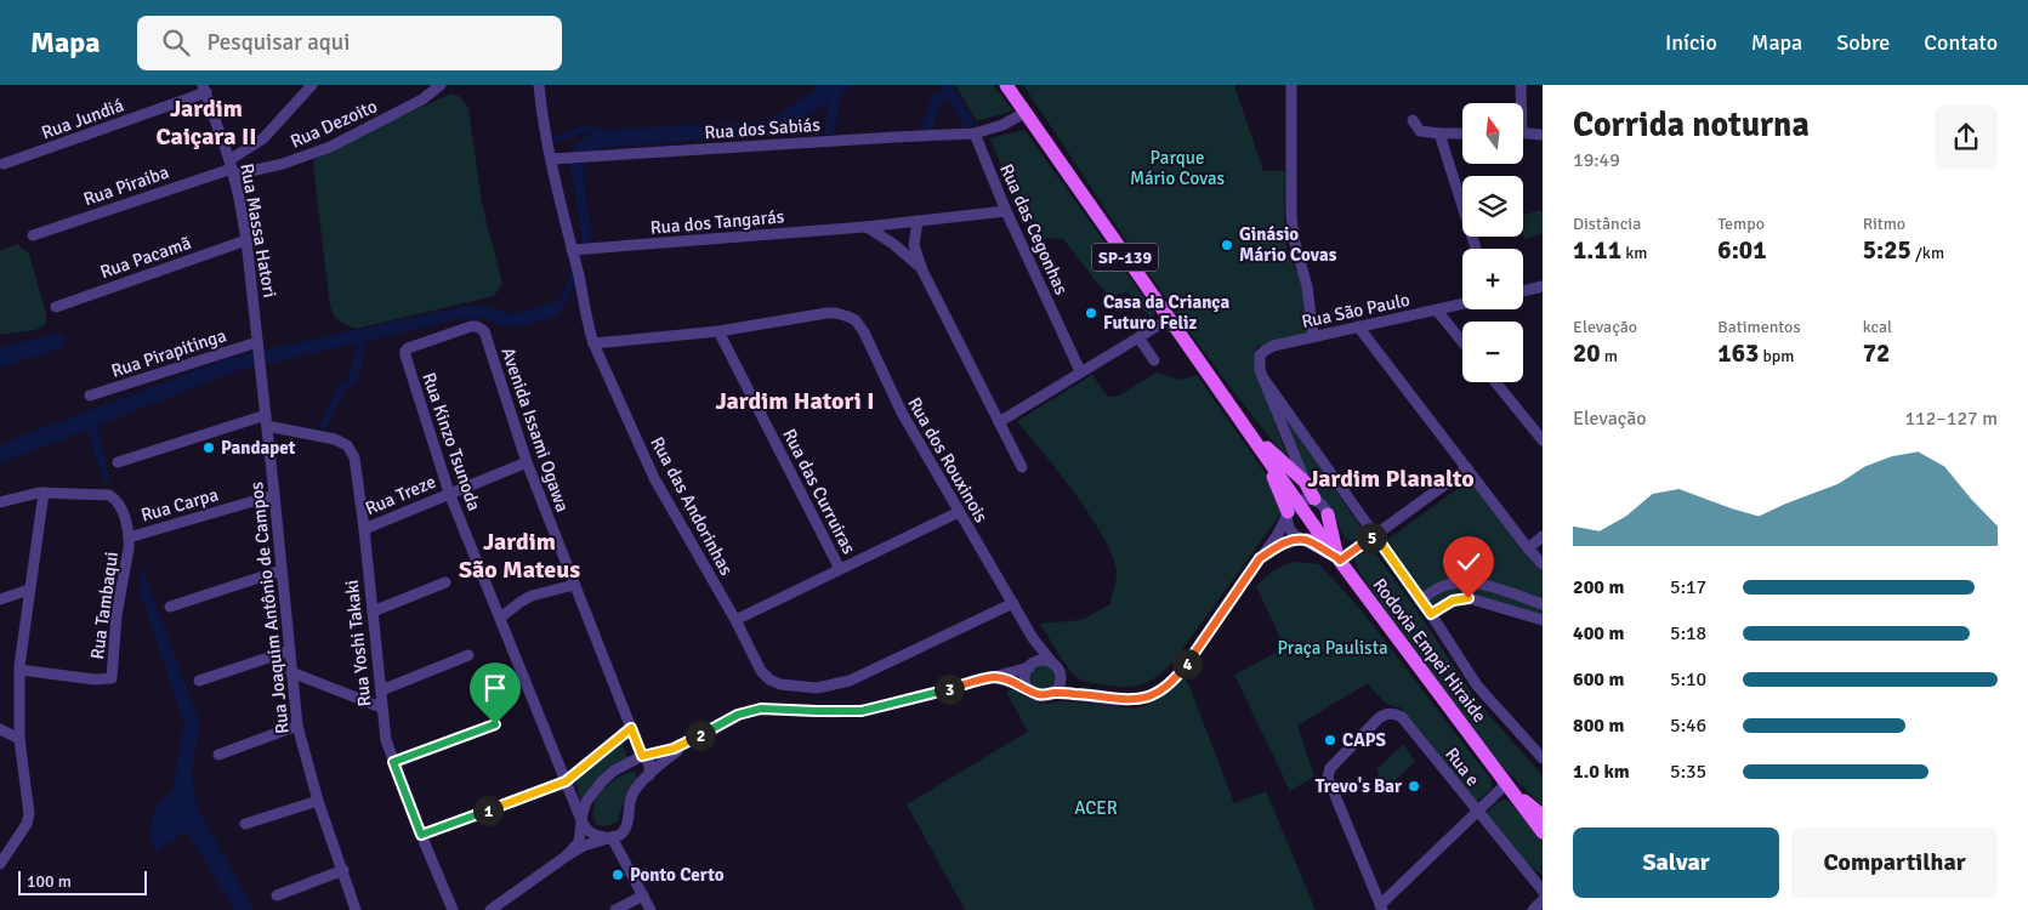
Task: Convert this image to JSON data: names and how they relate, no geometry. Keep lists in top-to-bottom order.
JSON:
{
  "streets": {
    "main road": ["SP-139", "Rodovia Empei Hiraide"],
    "street": [
      "Rua Jundiá",
      "Rua Dezoito",
      "Rua dos Sabiás",
      "Rua Piraiba",
      "Rua dos Tangarás",
      "Rua das Cegonhas",
      "Rua Massa Hatori",
      "Rua Pacamã",
      "Rua São Paulo",
      "Rua Pirapitinga",
      "Avenida Issami Ogawa",
      "Rua Kinzo Tsunoda",
      "Rua dos Rouxinois",
      "Rua das Curruiras",
      "Rua Treze",
      "Rua Carpa",
      "Rua das Andorinhas",
      "Rua Tambaqui",
      "Rua Joaquim Antônio de Campos",
      "Rua Yoshi Takaki",
      "Rua e"
    ]
  },
  "crossings": [
    ["Rua Jundiá", "Rua Massa Hatori"],
    ["Rua Dezoito", "Rua Piraiba"],
    ["Rua Dezoito", "Rua Massa Hatori"],
    ["Rua dos Sabiás", "Rua das Cegonhas"],
    ["Rua dos Sabiás", "Rua das Andorinhas"],
    ["Rua dos Sabiás", "Rodovia Empei Hiraide"],
    ["Rua Piraiba", "Rua Massa Hatori"],
    ["Rua dos Tangarás", "Rua das Cegonhas"],
    ["Rua dos Tangarás", "Rua das Andorinhas"],
    ["Rua Massa Hatori", "Rua Pacamã"],
    ["Rua Massa Hatori", "Rua Pirapitinga"],
    ["Rua Massa Hatori", "Rua Joaquim Antônio de Campos"],
    ["Avenida Issami Ogawa", "Rua Kinzo Tsunoda"],
    ["Avenida Issami Ogawa", "Rua Treze"],
    ["Rua Kinzo Tsunoda", "Rua Treze"],
    ["Rua dos Rouxinois", "Rua das Curruiras"],
    ["Rua dos Rouxinois", "Rua das Andorinhas"],
    ["Rua Treze", "Rua Yoshi Takaki"],
    ["Rua Carpa", "Rua Tambaqui"],
    ["Rua Carpa", "Rua Joaquim Antônio de Campos"],
    ["Rua Joaquim Antônio de Campos", "Rua Yoshi Takaki"]
  ],
  "districts": [
    "Jardim Caiçara II",
    "Jardim Hatori I",
    "Jardim Planalto",
    "Jardim São Mateus"
  ],
  "parks": ["Parque Mário Covas", "Praça Paulista", "ACER"],
  "places": [
    "Ginásio Mário Covas",
    "Casa da Criança Futuro Feliz",
    "Pandapet",
    "CAPS",
    "Trevo's Bar",
    "Ponto Certo"
  ],
  "scale_bar": "100 m",
  "north": "top",
  "page": {
    "header": "Mapa",
    "search": "Pesquisar aqui",
    "nav": [
      "Início",
      "Mapa",
      "Sobre",
      "Contato"
    ],
    "heading": ["Corrida noturna", "19:49"],
    "map_buttons": ["+", "−"],
    "stats": [
      ["Distância", "1.11 km"],
      ["Tempo", "6:01"],
      ["Ritmo", "5:25 /km"],
      ["Elevação", "20 m"],
      ["Batimentos", "163 bpm"],
      ["kcal", "72"]
    ],
    "chart": ["Elevação", "112–127 m"],
    "pins": [
      "5",
      "4",
      "3",
      "2",
      "1"
    ],
    "list": [
      {
        "name": "200 m",
        "note": "5:17"
      },
      {
        "name": "400 m",
        "note": "5:18"
      },
      {
        "name": "600 m",
        "note": "5:10"
      },
      {
        "name": "800 m",
        "note": "5:46"
      },
      {
        "name": "1.0 km",
        "note": "5:35"
      }
    ],
    "buttons": ["Salvar", "Compartilhar"],
    "scale": "100 m"
  }
}
